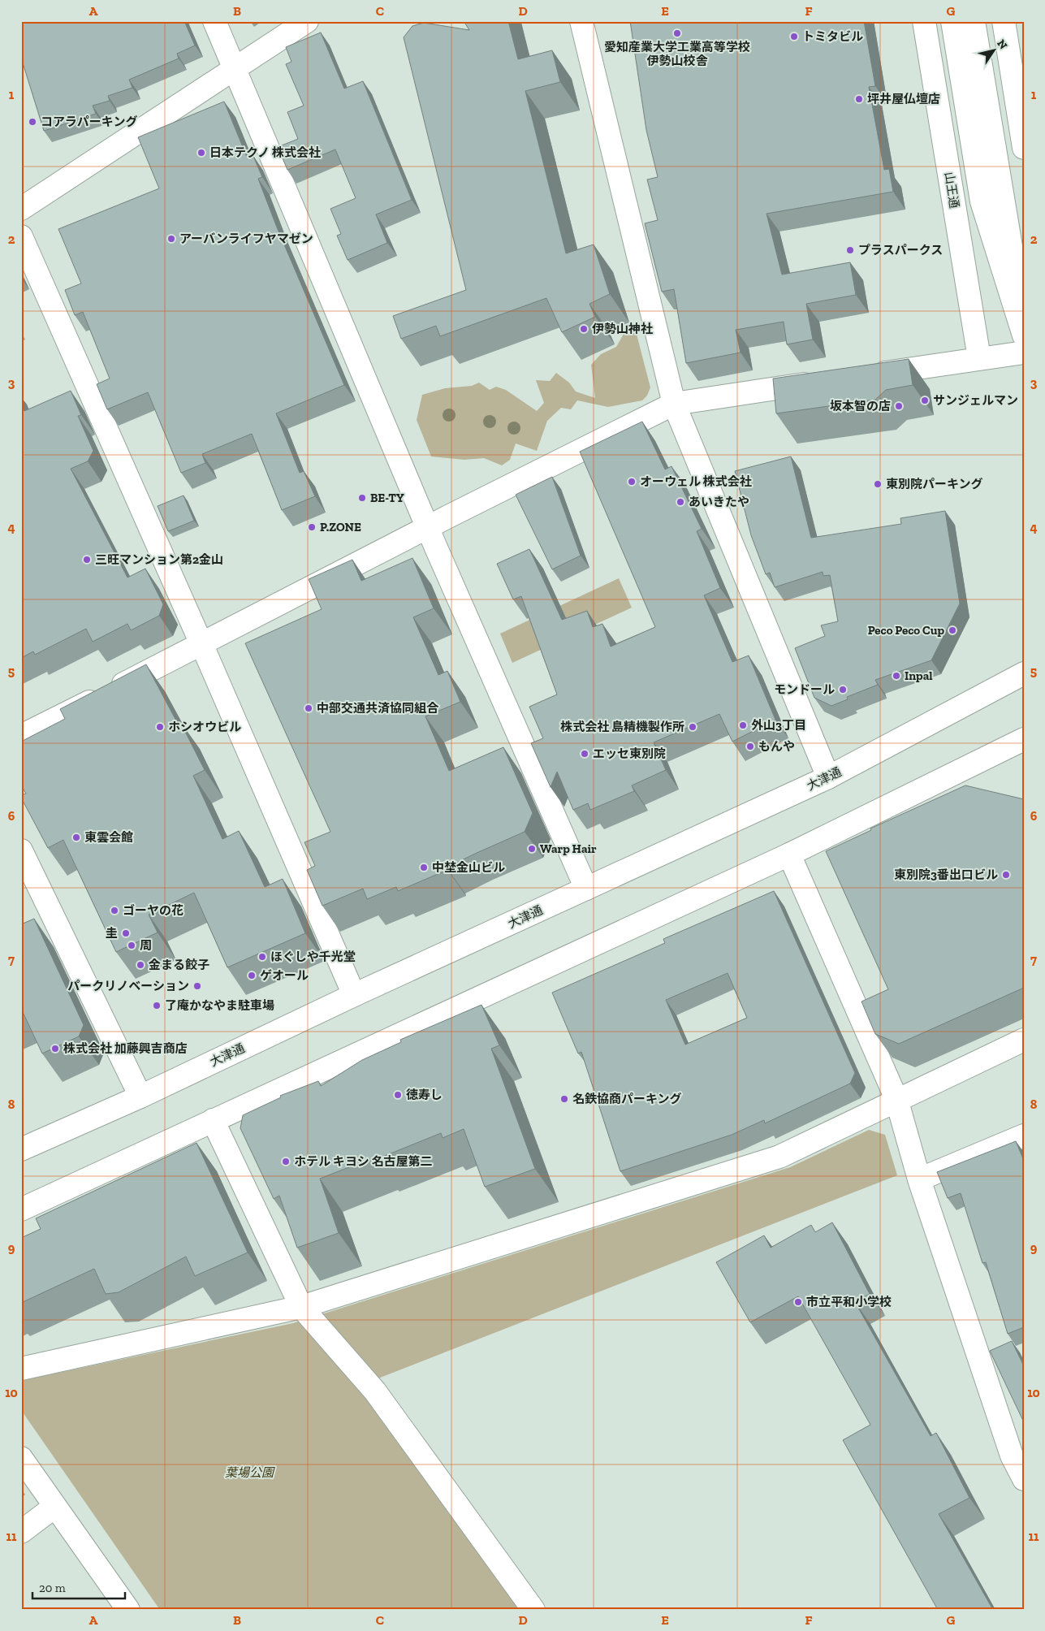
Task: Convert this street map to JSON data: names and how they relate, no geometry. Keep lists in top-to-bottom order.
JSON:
{
  "streets": {
    "main road": ["山王通", "大津通"]
  },
  "parks": ["葉場公園"],
  "places": [
    "愛知産業大学工業高等学校 伊勢山校舎",
    "トミタビル",
    "坪井屋仏壇店",
    "コアラパーキング",
    "日本テクノ 株式会社",
    "アーバンライフヤマゼン",
    "プラスパークス",
    "伊勢山神社",
    "サンジェルマン",
    "坂本智の店",
    "オーウェル 株式会社",
    "東別院パーキング",
    "BE-TY",
    "あいきたや",
    "P.ZONE",
    "三旺マンション第2金山",
    "Peco Peco Cup",
    "Inpal",
    "モンドール",
    "中部交通共済協同組合",
    "外山3丁目",
    "ホシオウビル",
    "株式会社 島精機製作所",
    "もんや",
    "エッセ東別院",
    "東雲会館",
    "Warp Hair",
    "中埜金山ビル",
    "東別院3番出口ビル",
    "ゴーヤの花",
    "圭",
    "周",
    "ほぐしや千光堂",
    "金まる餃子",
    "ゲオール",
    "パークリノベーション",
    "了庵かなやま駐車場",
    "株式会社 加藤興吉商店",
    "徳寿し",
    "名鉄協商パーキング",
    "ホテル キヨシ 名古屋第二",
    "市立平和小学校"
  ],
  "scale_bar": "20 m",
  "north": "top right",
  "grid": {
    "columns": [
      "A",
      "B",
      "C",
      "D",
      "E",
      "F",
      "G"
    ],
    "rows": [
      "1",
      "2",
      "3",
      "4",
      "5",
      "6",
      "7",
      "8",
      "9",
      "10",
      "11"
    ]
  }
}
